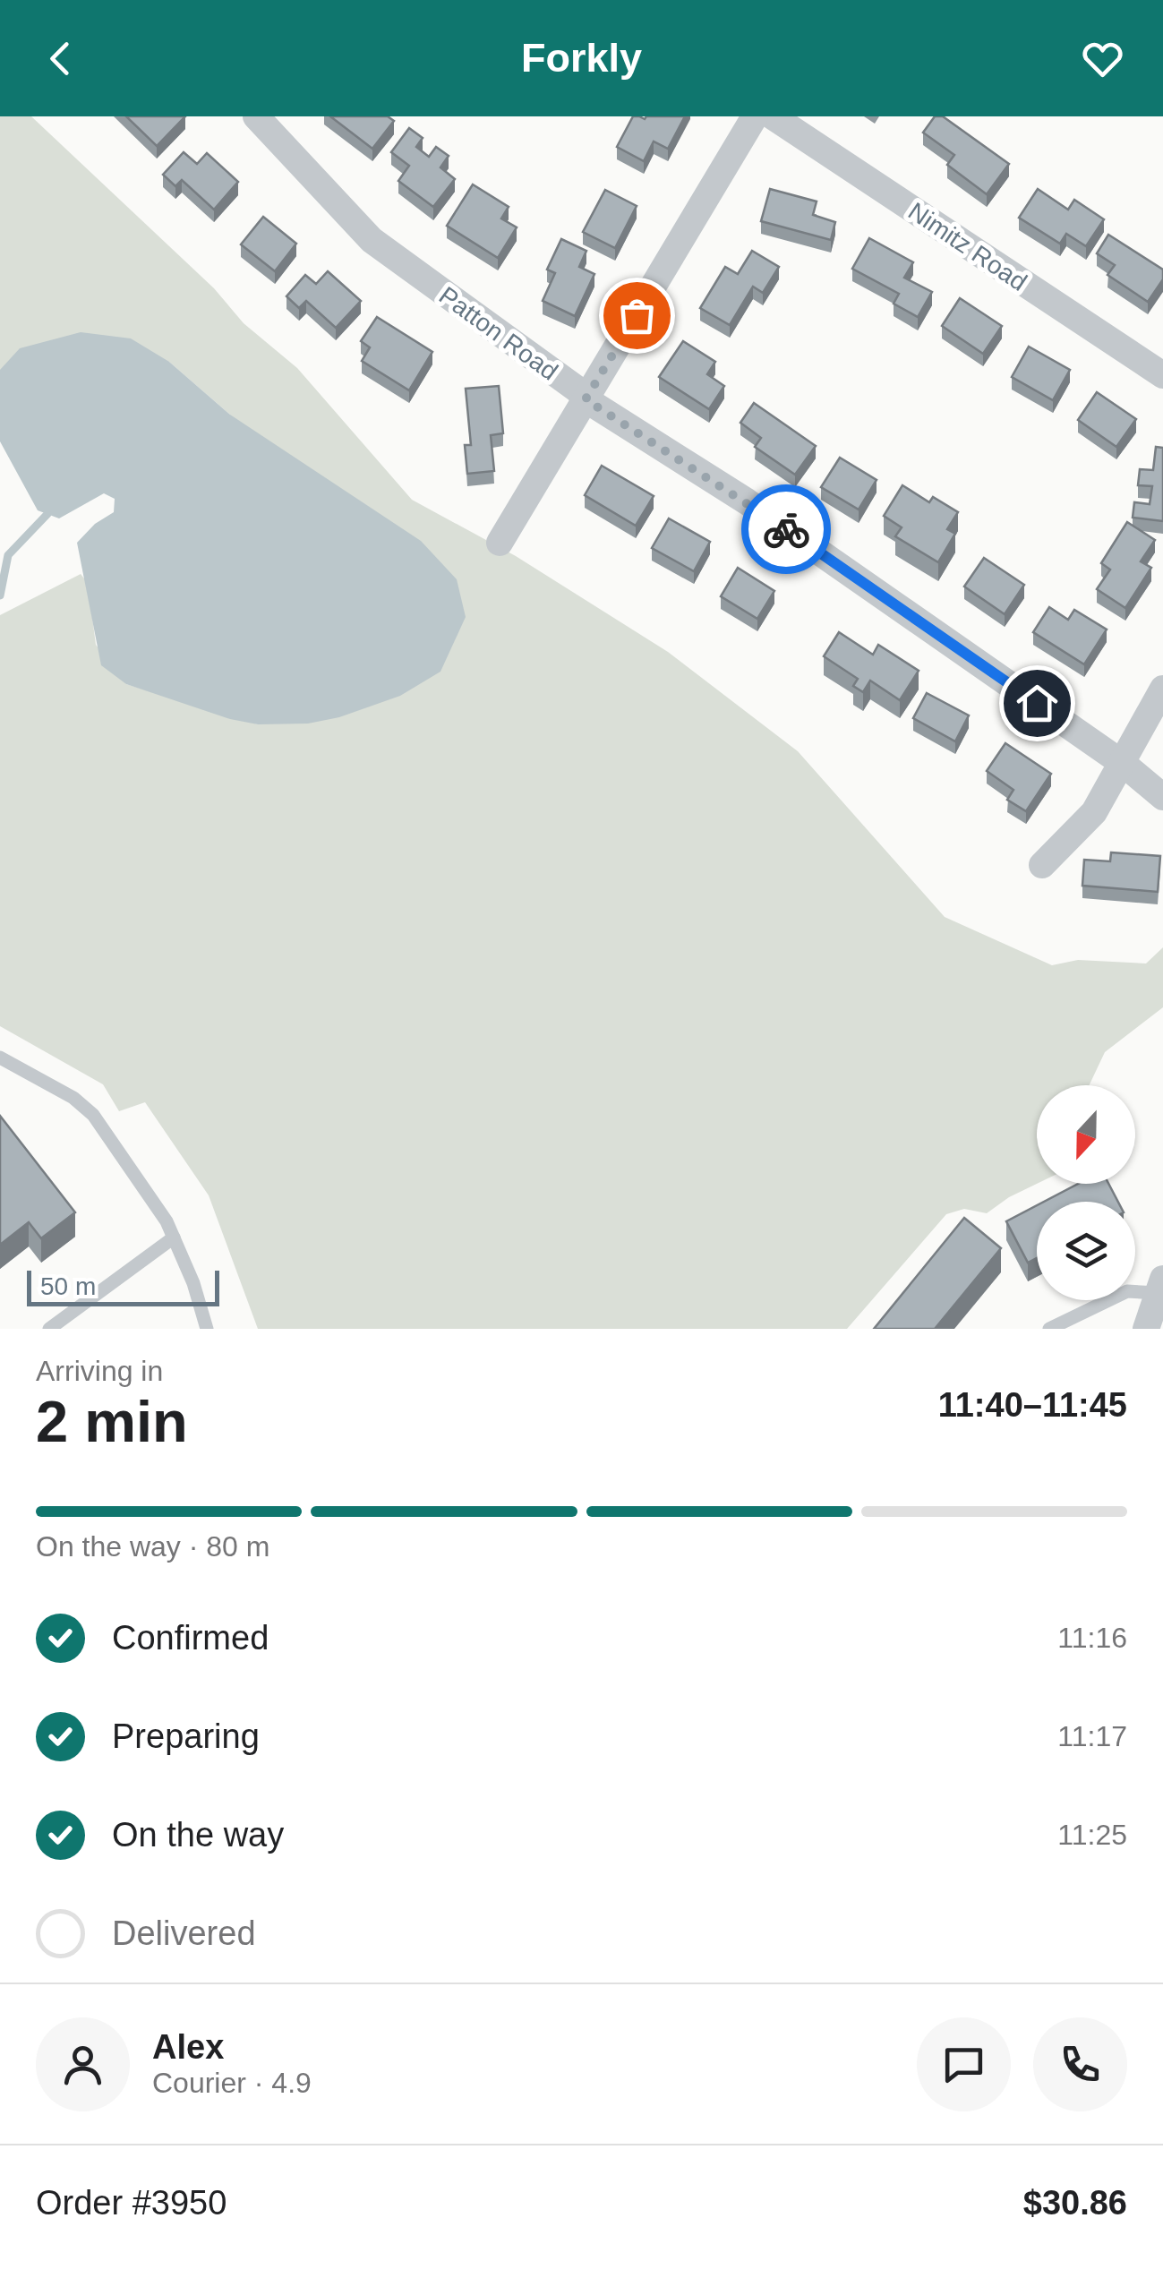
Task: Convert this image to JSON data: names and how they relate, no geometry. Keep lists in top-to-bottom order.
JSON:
{
  "streets": {
    "street": ["Nimitz Road", "Patton Road"]
  },
  "scale_bar": "50 m",
  "north": "bottom",
  "page": {
    "header": "Forkly",
    "scale": "50 m",
    "heading": ["2 min", "Arriving in", "11:40–11:45"],
    "panel": [
      "Alex",
      "Courier · 4.9",
      "Order #3950",
      "$30.86"
    ],
    "bar": "On the way · 80 m",
    "list": [
      ["Confirmed", "11:16"],
      ["Preparing", "11:17"],
      ["On the way", "11:25"],
      "Delivered"
    ]
  }
}
